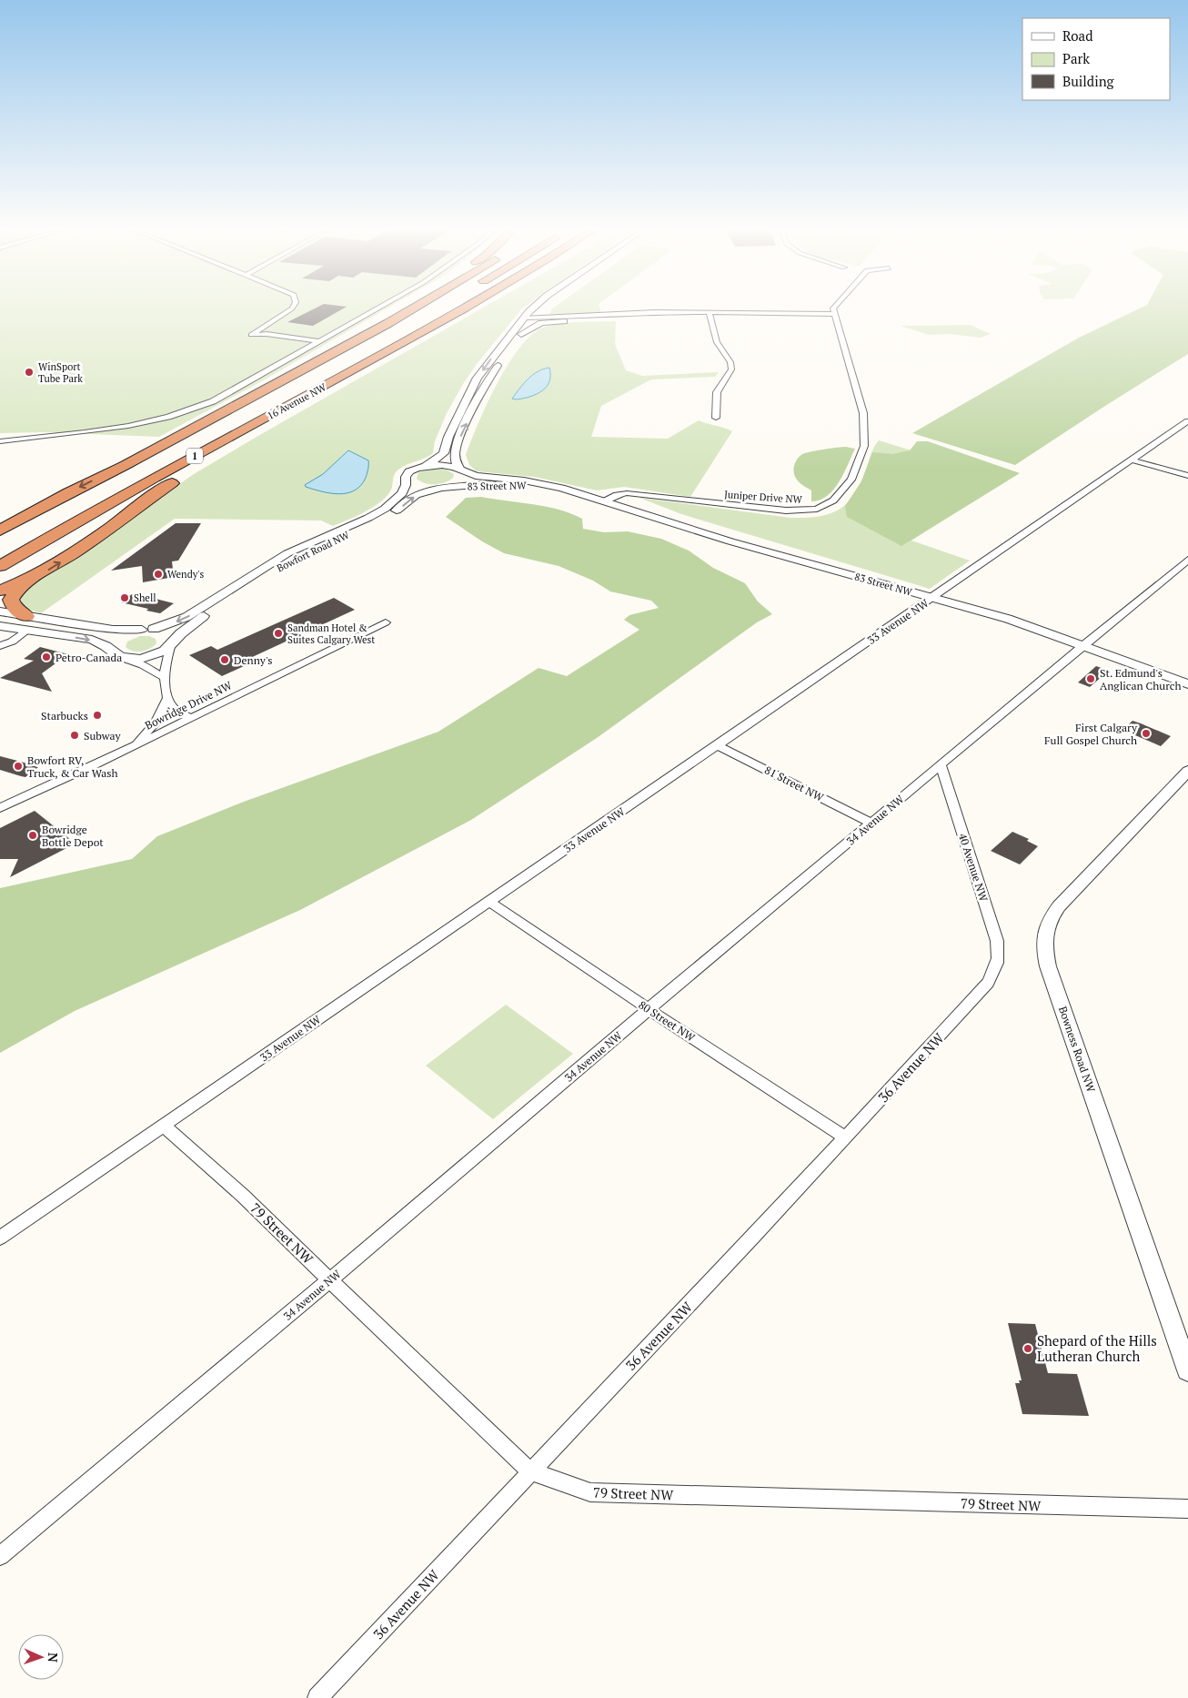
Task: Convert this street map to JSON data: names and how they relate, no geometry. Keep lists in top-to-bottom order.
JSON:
{
  "streets": {
    "highway": ["16 Avenue NW", "1"],
    "street": [
      "83 Street NW",
      "Juniper Drive NW",
      "Bowfort Road NW",
      "33 Avenue NW",
      "Bowridge Drive NW",
      "81 Street NW",
      "34 Avenue NW",
      "40 Avenue NW",
      "80 Street NW",
      "Bowness Road NW",
      "36 Avenue NW",
      "79 Street NW"
    ]
  },
  "crossings": [
    ["83 Street NW", "Juniper Drive NW"],
    ["83 Street NW", "Bowfort Road NW"],
    ["83 Street NW", "33 Avenue NW"],
    ["83 Street NW", "34 Avenue NW"],
    ["33 Avenue NW", "81 Street NW"],
    ["33 Avenue NW", "80 Street NW"],
    ["33 Avenue NW", "79 Street NW"],
    ["81 Street NW", "34 Avenue NW"],
    ["34 Avenue NW", "40 Avenue NW"],
    ["34 Avenue NW", "80 Street NW"],
    ["34 Avenue NW", "79 Street NW"],
    ["40 Avenue NW", "36 Avenue NW"],
    ["80 Street NW", "36 Avenue NW"],
    ["36 Avenue NW", "79 Street NW"]
  ],
  "places": [
    "WinSport Tube Park",
    "Wendy's",
    "Shell",
    "Sandman Hotel & Suites Calgary West",
    "Petro-Canada",
    "Denny's",
    "St. Edmund's Anglican Church",
    "Starbucks",
    "First Calgary Full Gospel Church",
    "Subway",
    "Bowfort RV, Truck, & Car Wash",
    "Bowridge Bottle Depot",
    "Shepard of the Hills Lutheran Church"
  ],
  "legend": ["Road", "Park", "Building"],
  "north": "right"
}
